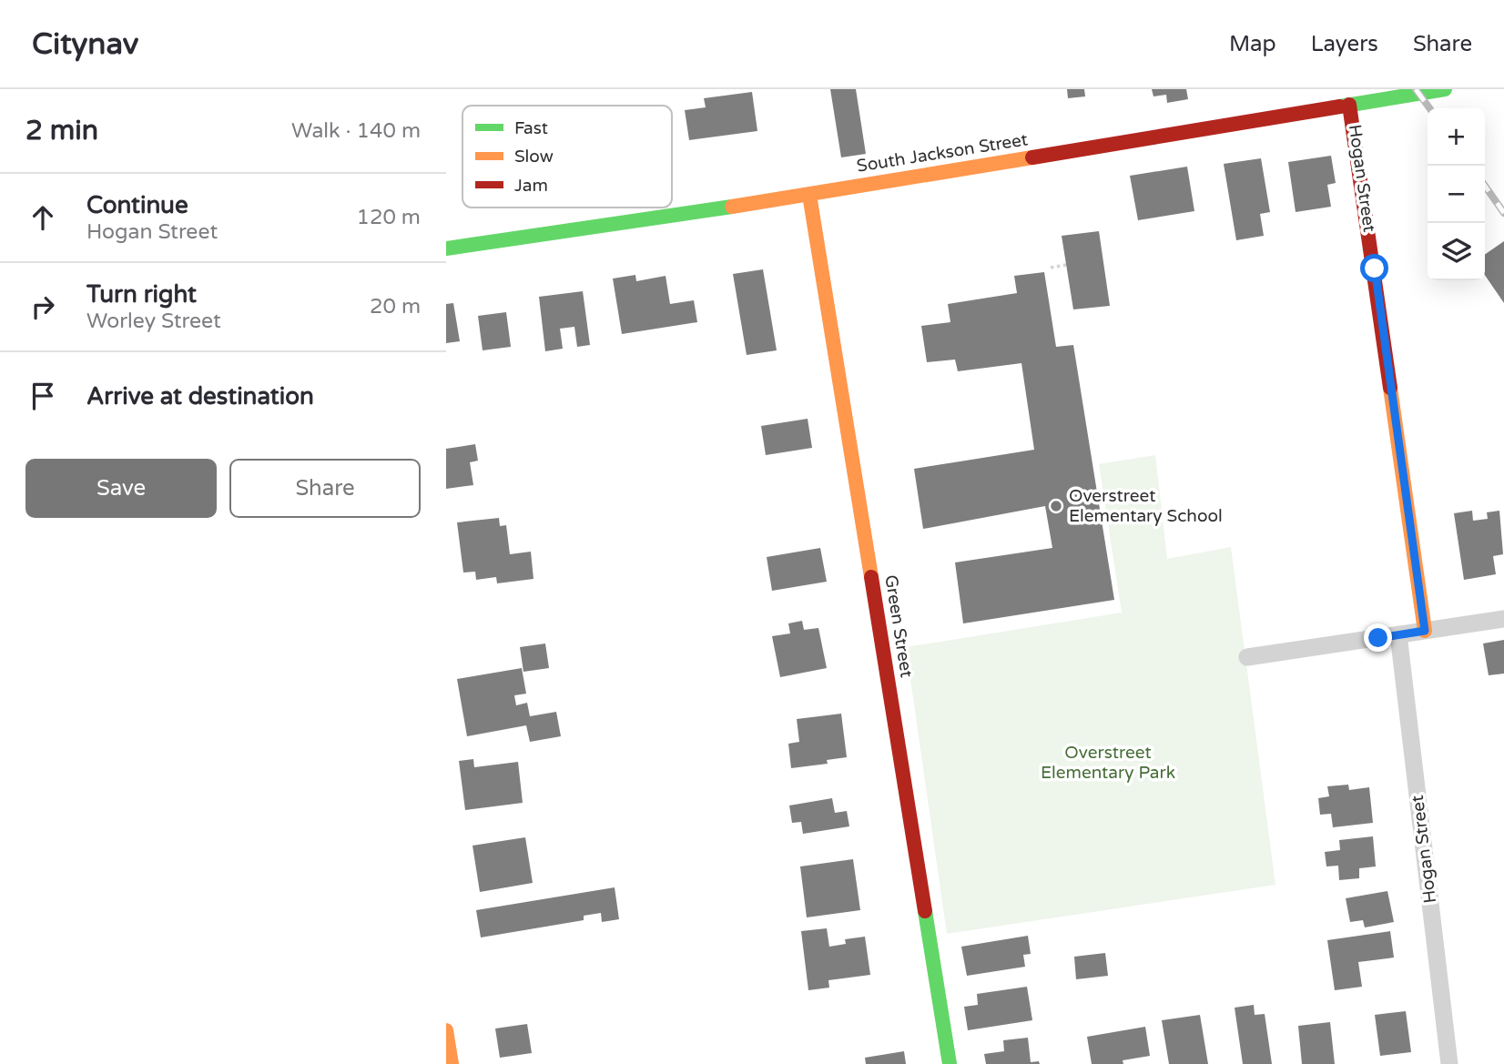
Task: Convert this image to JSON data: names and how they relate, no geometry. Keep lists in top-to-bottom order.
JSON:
{
  "streets": {
    "street": ["South Jackson Street", "Hogan Street", "Green Street"]
  },
  "crossings": [
    ["South Jackson Street", "Hogan Street"],
    ["South Jackson Street", "Green Street"]
  ],
  "parks": ["Overstreet Elementary Park"],
  "places": ["Overstreet Elementary School"],
  "legend": ["Fast", "Slow", "Jam"],
  "page": {
    "header": "Citynav",
    "nav": ["Map", "Layers", "Share"],
    "heading": ["2 min", "Walk · 140 m"],
    "map_buttons": ["+", "−"],
    "list": [
      ["Continue", "Hogan Street", "120 m"],
      ["Turn right", "Worley Street", "20 m"],
      "Arrive at destination"
    ],
    "buttons": ["Save", "Share"]
  }
}
